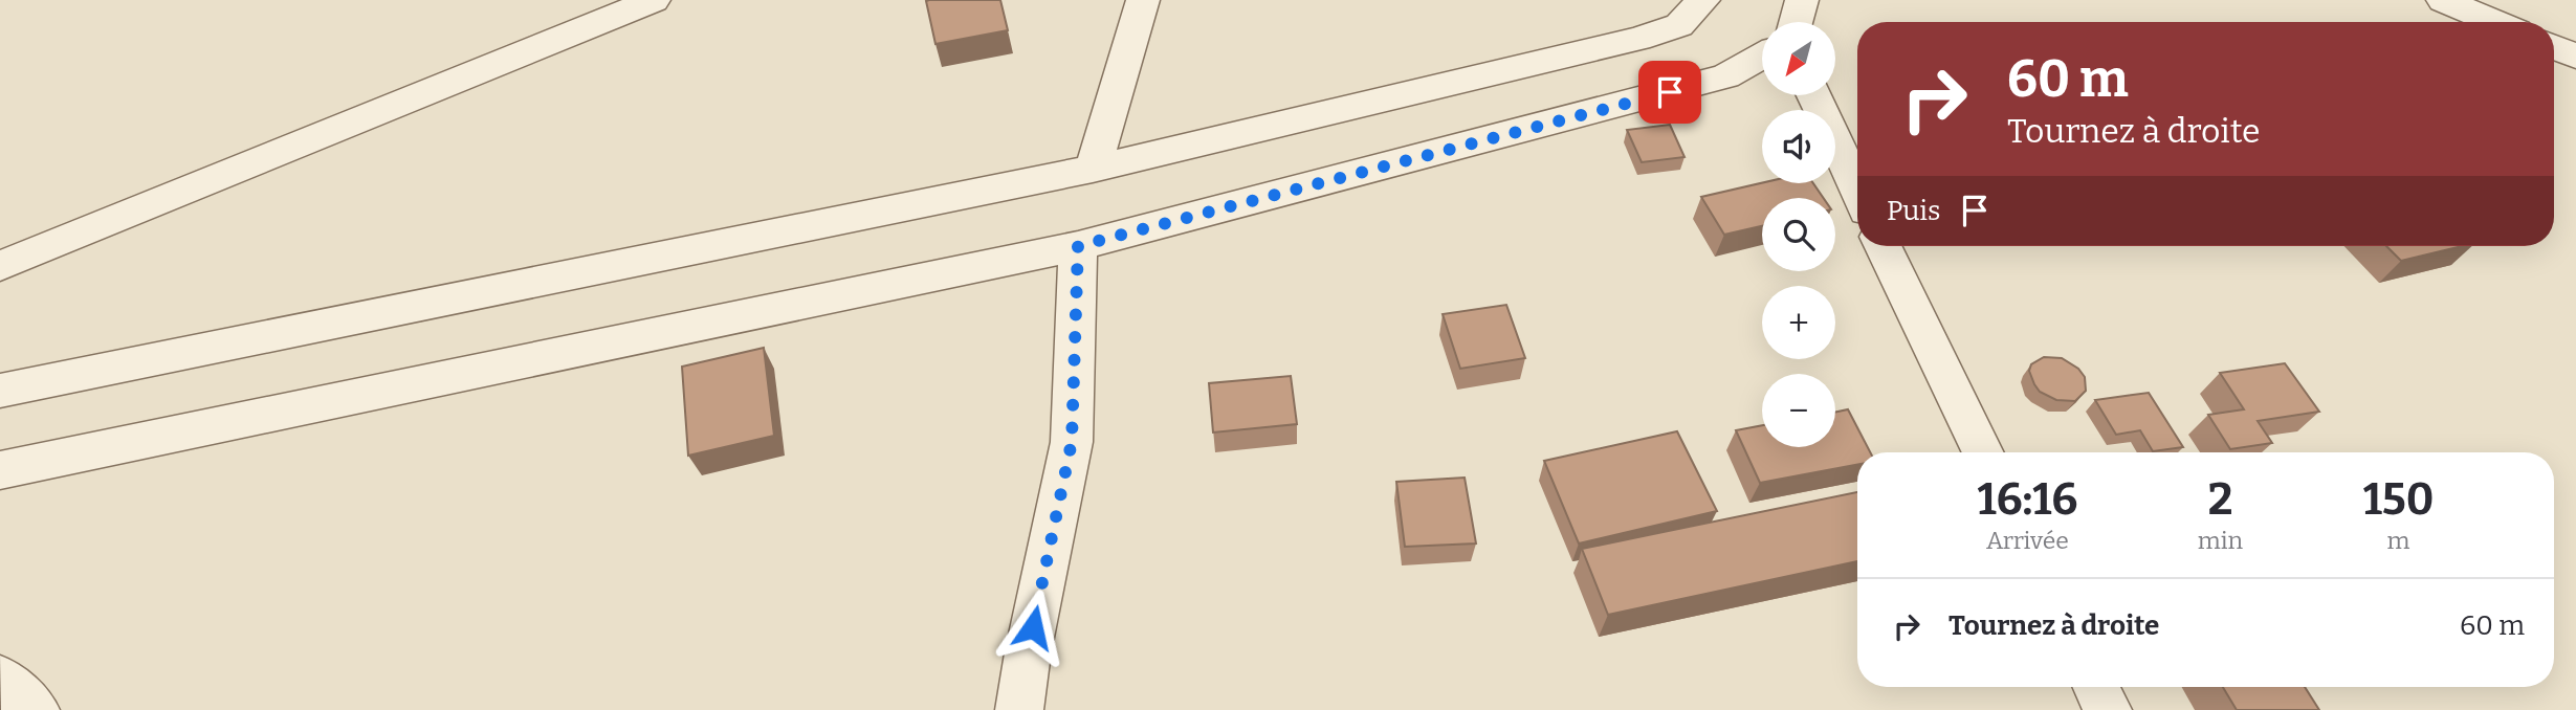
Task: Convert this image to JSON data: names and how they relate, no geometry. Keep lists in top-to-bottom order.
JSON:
{
  "north": "bottom left",
  "page": {
    "map_buttons": ["+", "−"],
    "turn": ["60 m", "Tournez à droite"],
    "then": "Puis",
    "eta": [
      "16:16",
      "Arrivée",
      "2",
      "min",
      "150",
      "m"
    ],
    "list": [
      {
        "name": "Tournez à droite",
        "value": "60 m"
      }
    ]
  }
}
